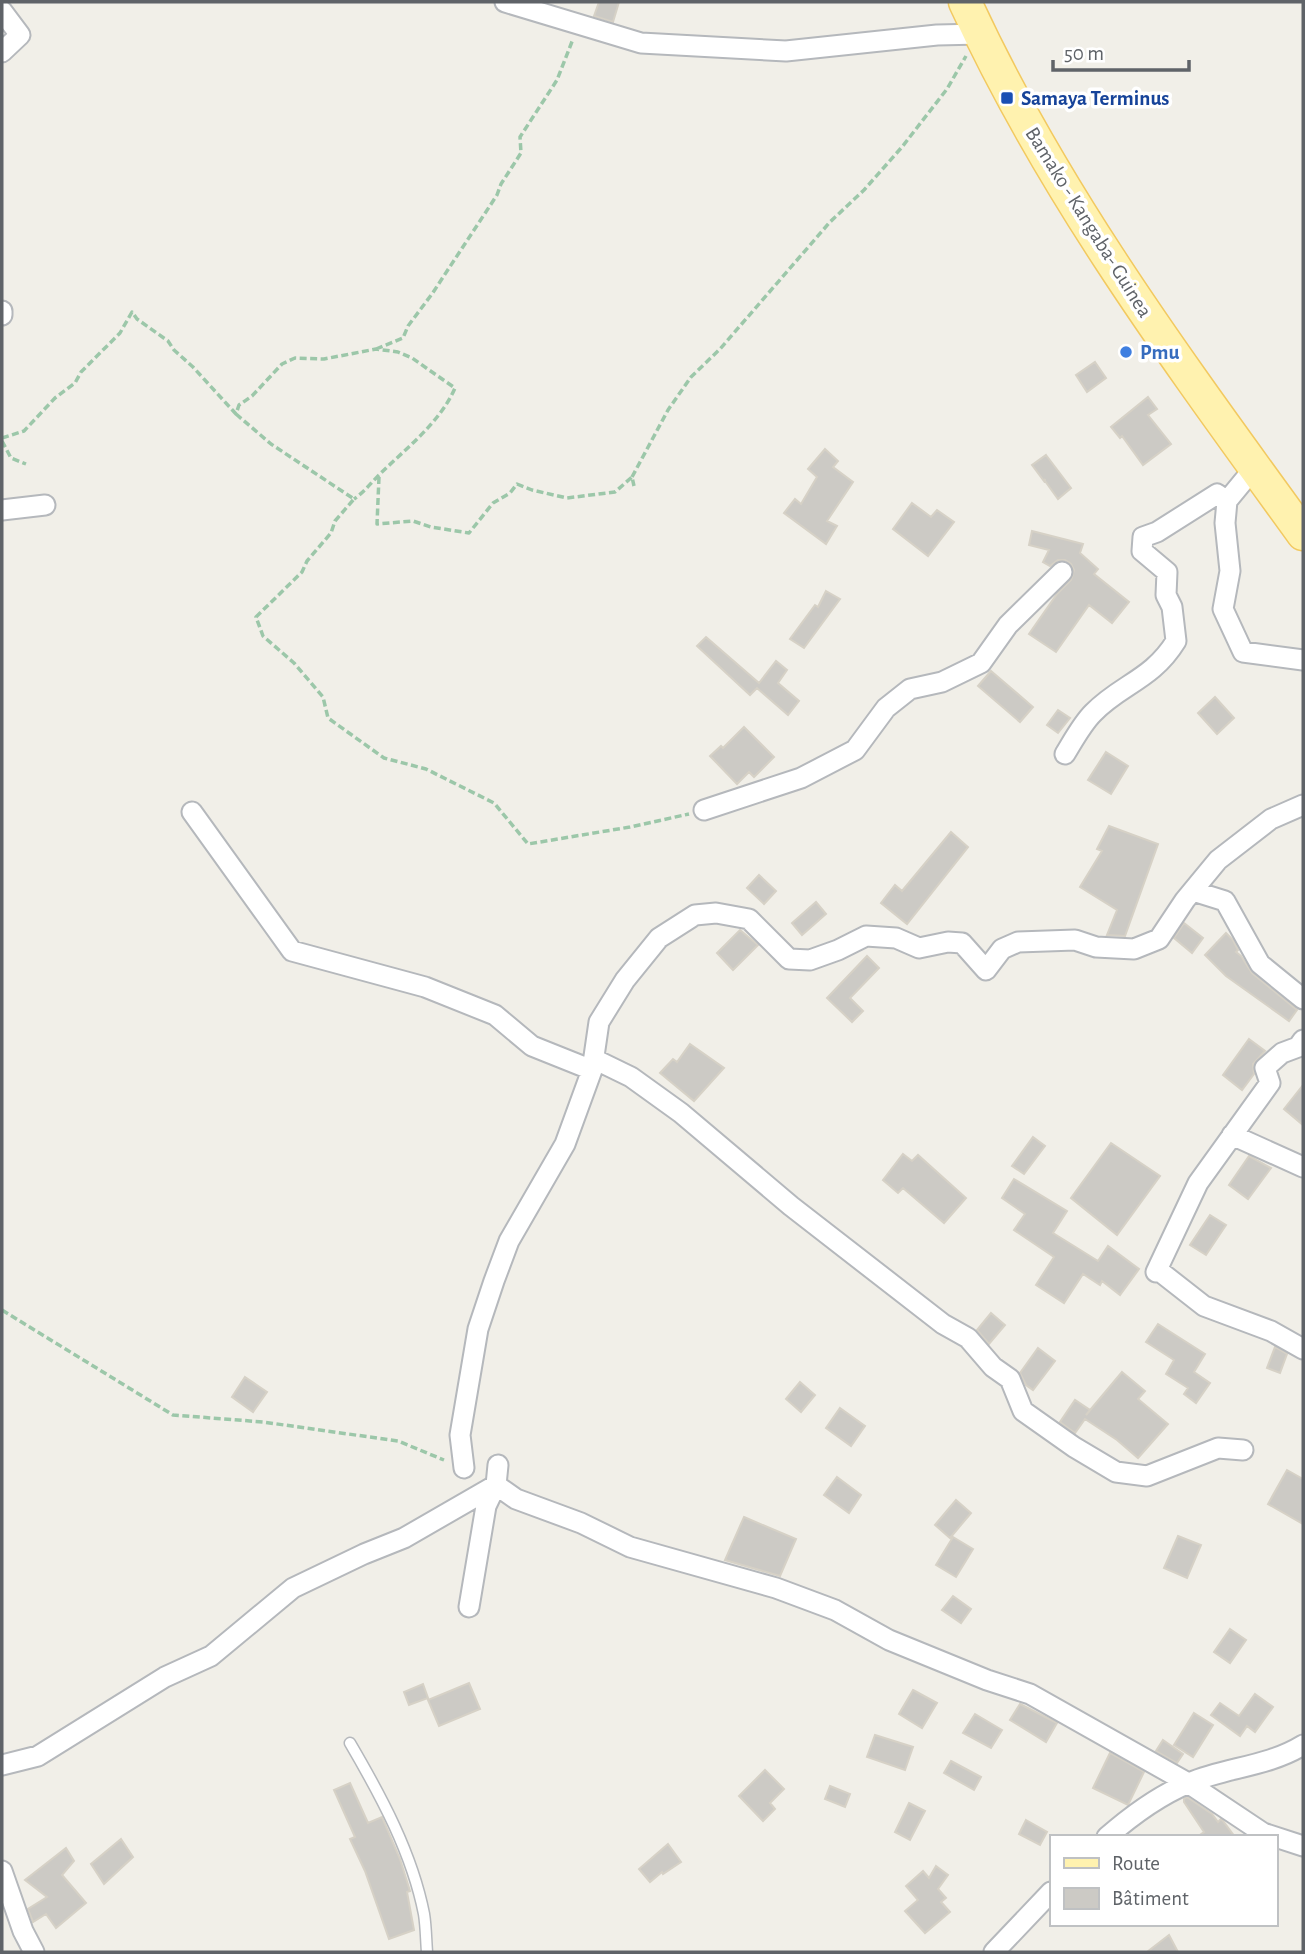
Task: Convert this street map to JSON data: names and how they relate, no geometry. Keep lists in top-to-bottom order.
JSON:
{
  "streets": {
    "main road": ["Bamako - Kangaba- Guinea"]
  },
  "places": {
    "transit": ["Samaya Terminus"],
    "other": ["Pmu"]
  },
  "legend": ["Route", "Bâtiment"],
  "scale_bar": "50 m"
}
